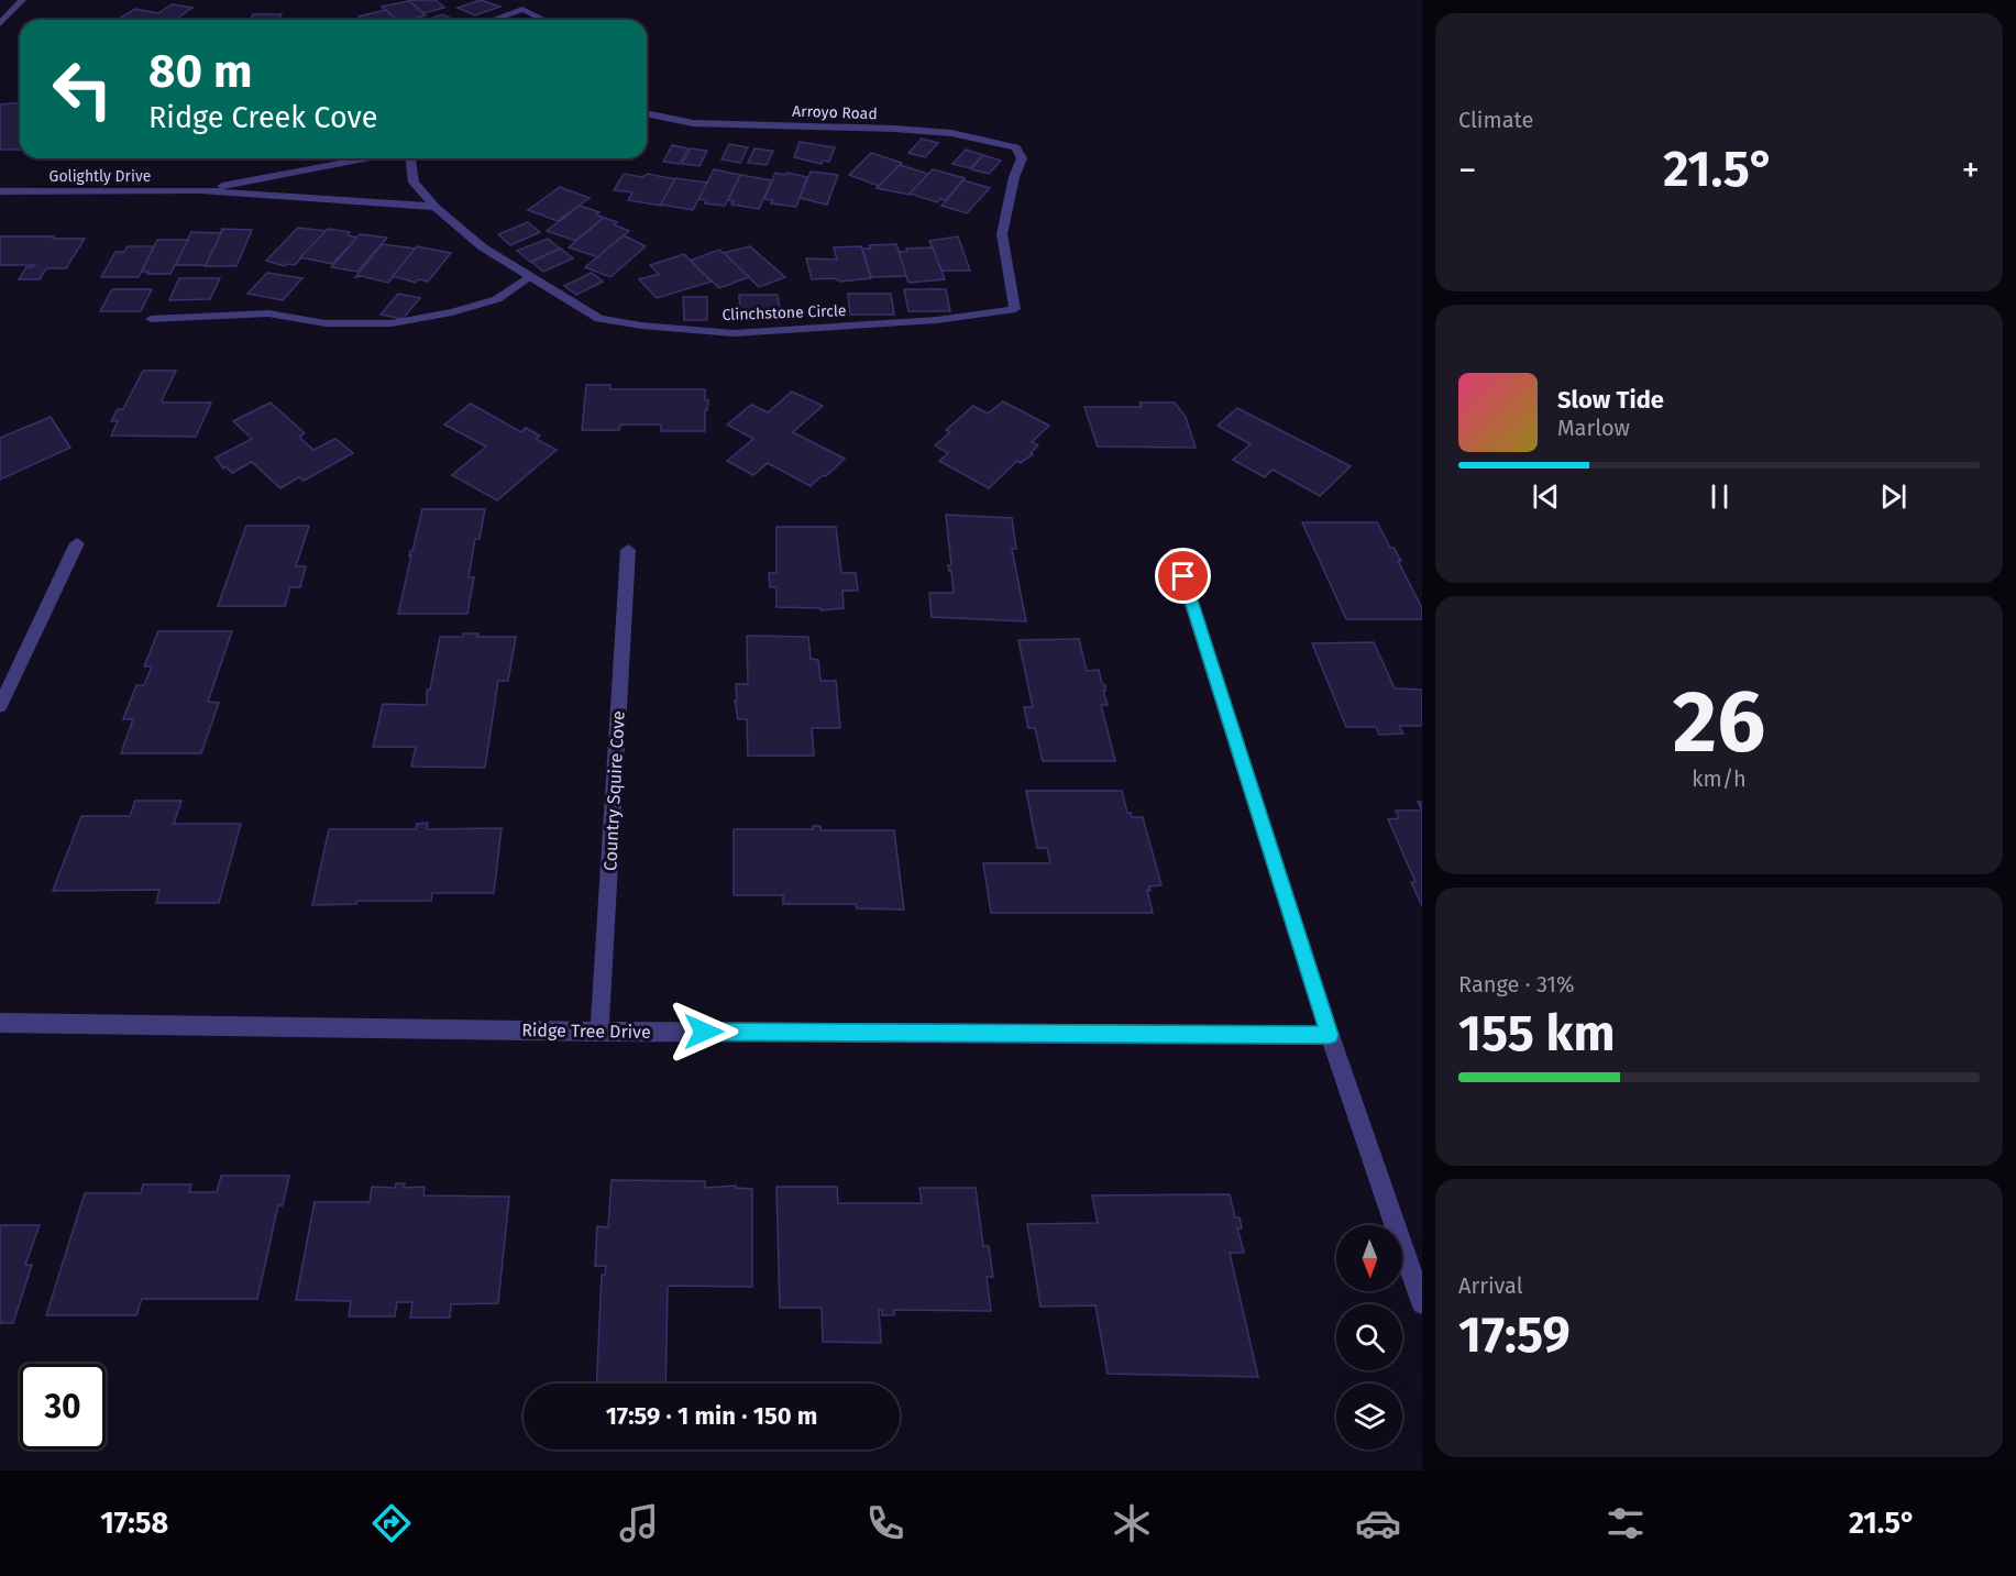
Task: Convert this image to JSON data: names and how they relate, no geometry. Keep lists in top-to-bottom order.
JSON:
{
  "streets": {
    "street": [
      "Arroyo Road",
      "Golightly Drive",
      "Clinchstone Circle",
      "Country Squire Cove",
      "Ridge Tree Drive"
    ]
  },
  "crossings": [
    ["Arroyo Road", "Clinchstone Circle"],
    ["Country Squire Cove", "Ridge Tree Drive"]
  ],
  "north": "bottom",
  "page": {
    "tile": [
      "Climate",
      ["26", "km/h"],
      ["Range · 31%", "155 km"],
      ["Arrival", "17:59"]
    ],
    "turn": ["80 m", "Ridge Creek Cove"],
    "heat": ["−", "21.5°", "+"],
    "song": ["Slow Tide", "Marlow"],
    "limit": "30",
    "trip": "17:59 · 1 min · 150 m",
    "tabs": ["17:58", "21.5°"]
  }
}
